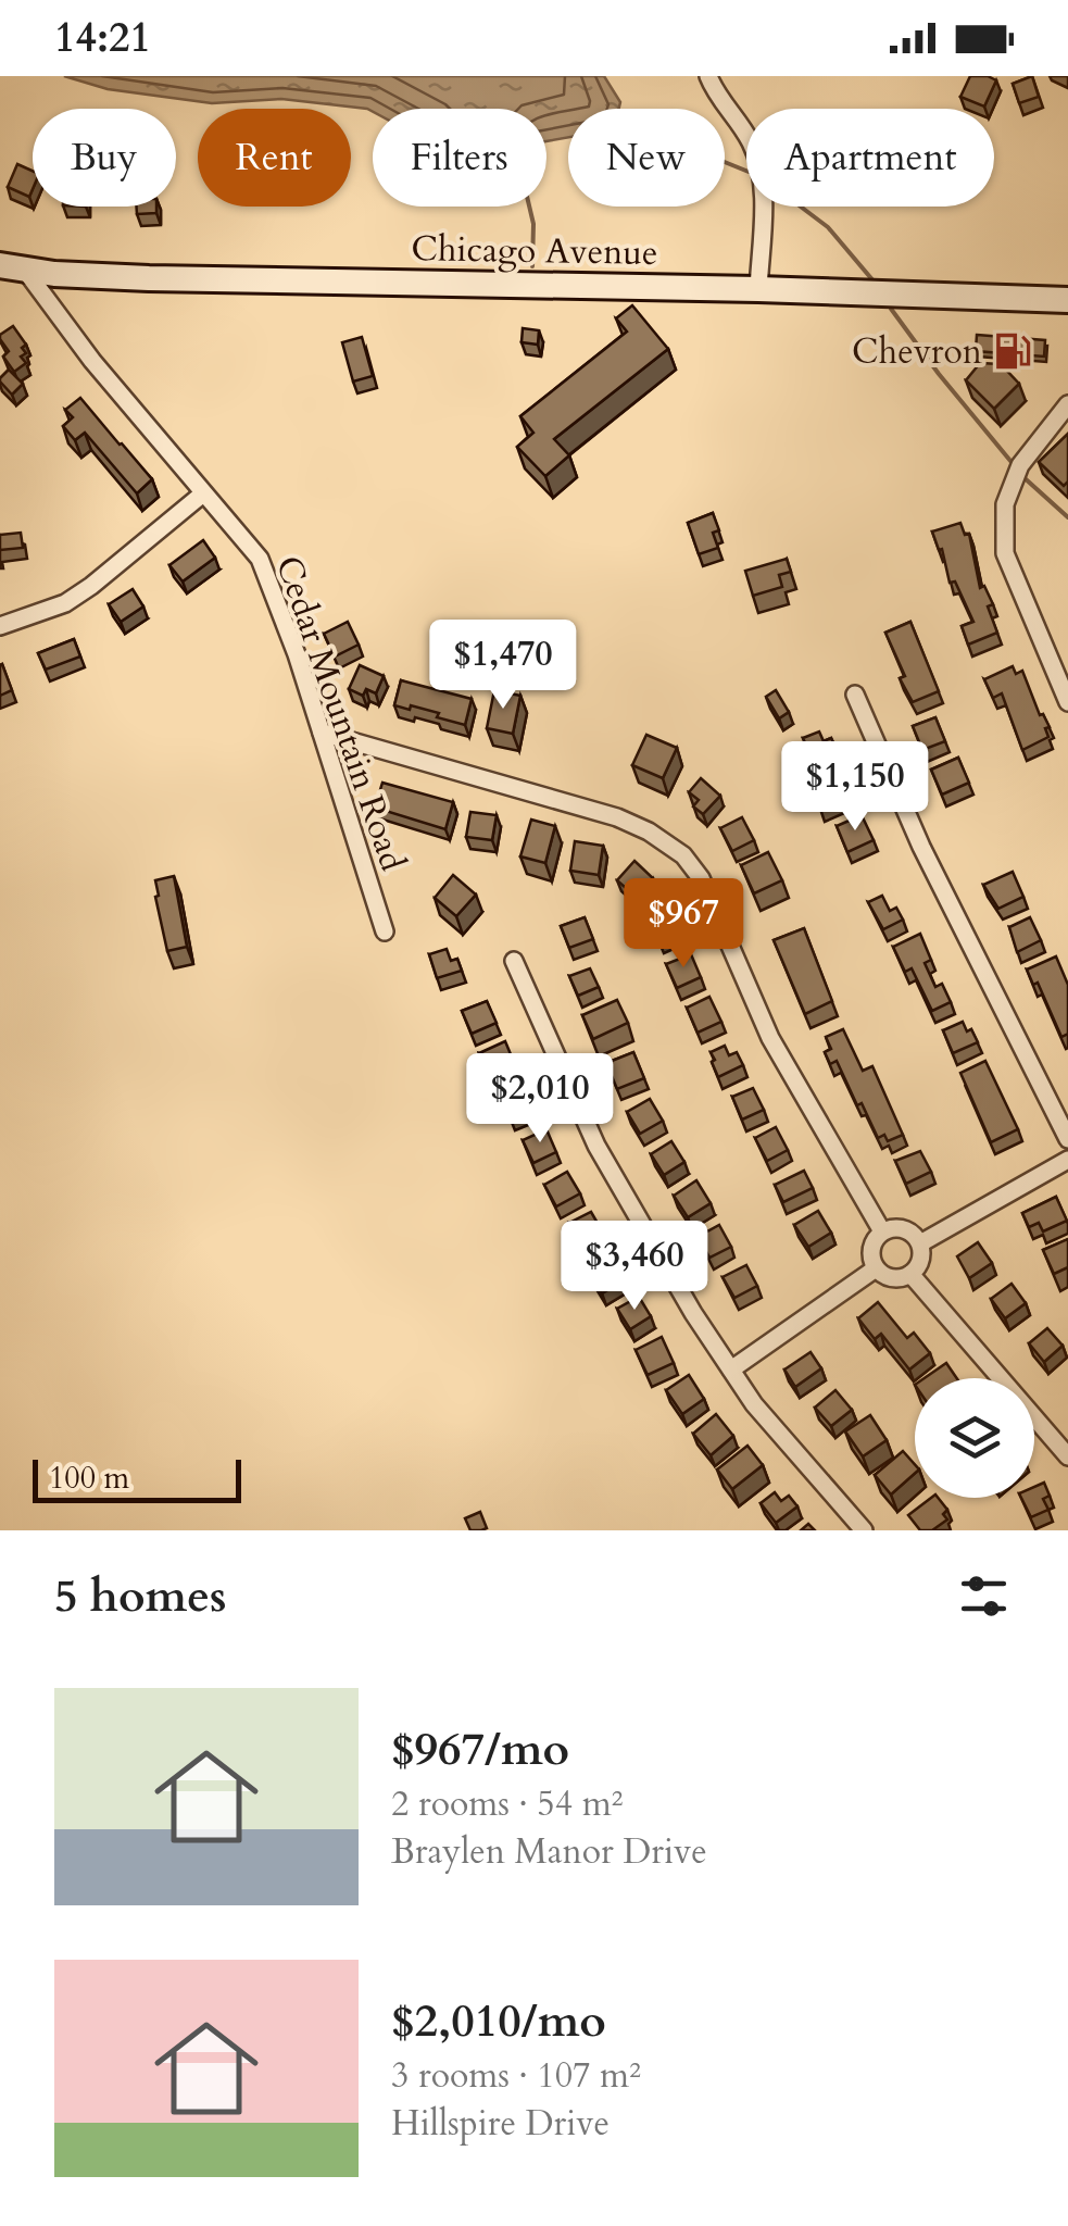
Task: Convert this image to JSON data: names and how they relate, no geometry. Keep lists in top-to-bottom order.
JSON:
{
  "streets": {
    "street": ["Chicago Avenue", "Cedar Mountain Road"]
  },
  "crossings": [
    ["Chicago Avenue", "Cedar Mountain Road"]
  ],
  "places": {
    "fuel station": ["Chevron"]
  },
  "scale_bar": "100 m",
  "page": {
    "status": "14:21",
    "chip": [
      "Buy",
      "Rent",
      "Filters",
      "New",
      "Apartment"
    ],
    "price": [
      "$1,470",
      "$1,150",
      "$967",
      "$2,010",
      "$3,460"
    ],
    "scale": "100 m",
    "heading": "5 homes",
    "list": [
      {
        "name": "$967/mo",
        "note": "2 rooms · 54 m² · Braylen Manor Drive"
      },
      {
        "name": "$2,010/mo",
        "note": "3 rooms · 107 m² · Hillspire Drive"
      }
    ]
  }
}
